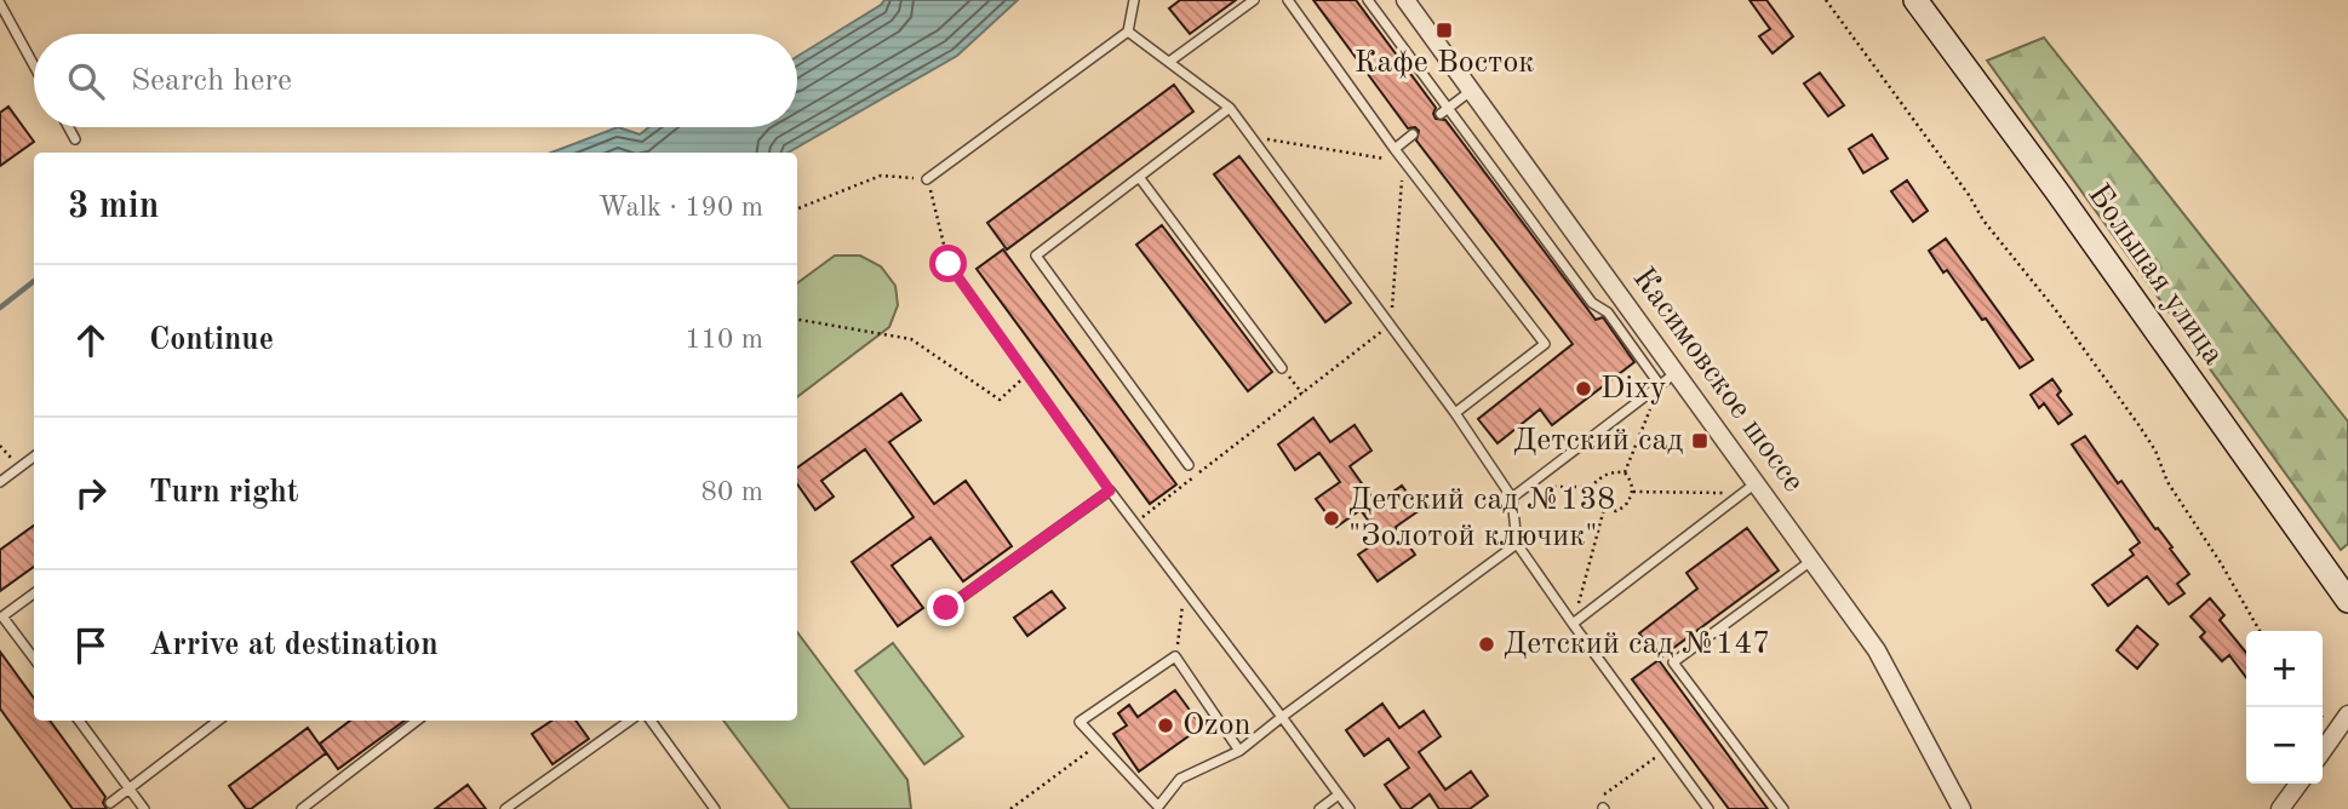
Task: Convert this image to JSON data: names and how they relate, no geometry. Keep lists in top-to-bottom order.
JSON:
{
  "streets": {
    "street": ["Большая улица", "Касимовское шоссе"]
  },
  "places": {
    "transit": ["Кафе Восток", "Детский сад"],
    "other": [
      "Dixy",
      "Детский сад №138 \"Золотой ключик\"",
      "Детский сад №147",
      "Ozon"
    ]
  },
  "page": {
    "search": "Search here",
    "heading": ["3 min", "Walk · 190 m"],
    "list": [
      ["Continue", "110 m"],
      ["Turn right", "80 m"],
      "Arrive at destination"
    ],
    "map_buttons": ["+", "−"]
  }
}
